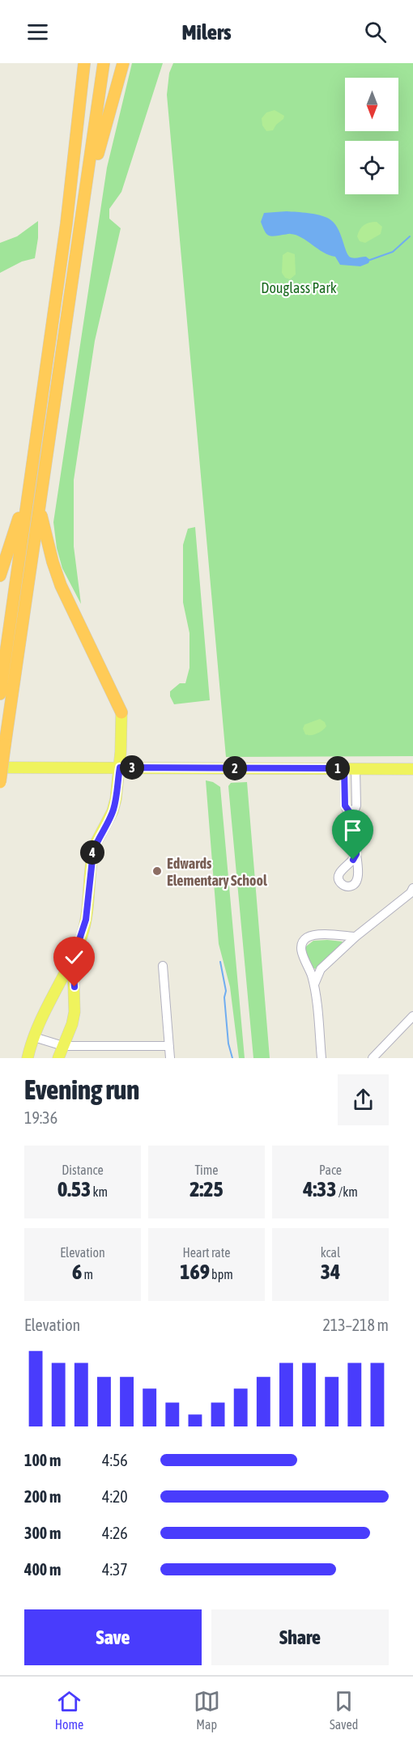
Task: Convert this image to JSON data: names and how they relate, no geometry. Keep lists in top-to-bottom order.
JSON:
{
  "parks": ["Douglass Park"],
  "places": ["Edwards Elementary School"],
  "north": "bottom",
  "page": {
    "header": "Milers",
    "pins": [
      "3",
      "1",
      "2",
      "4"
    ],
    "heading": ["Evening run", "19:36"],
    "stats": [
      ["Distance", "0.53 km"],
      ["Time", "2:25"],
      ["Pace", "4:33 /km"],
      ["Elevation", "6 m"],
      ["Heart rate", "169 bpm"],
      ["kcal", "34"]
    ],
    "chart": ["Elevation", "213–218 m"],
    "list": [
      {
        "name": "100 m",
        "note": "4:56"
      },
      {
        "name": "200 m",
        "note": "4:20"
      },
      {
        "name": "300 m",
        "note": "4:26"
      },
      {
        "name": "400 m",
        "note": "4:37"
      }
    ],
    "buttons": ["Save", "Share"],
    "tabs": ["Home", "Map", "Saved"]
  }
}
